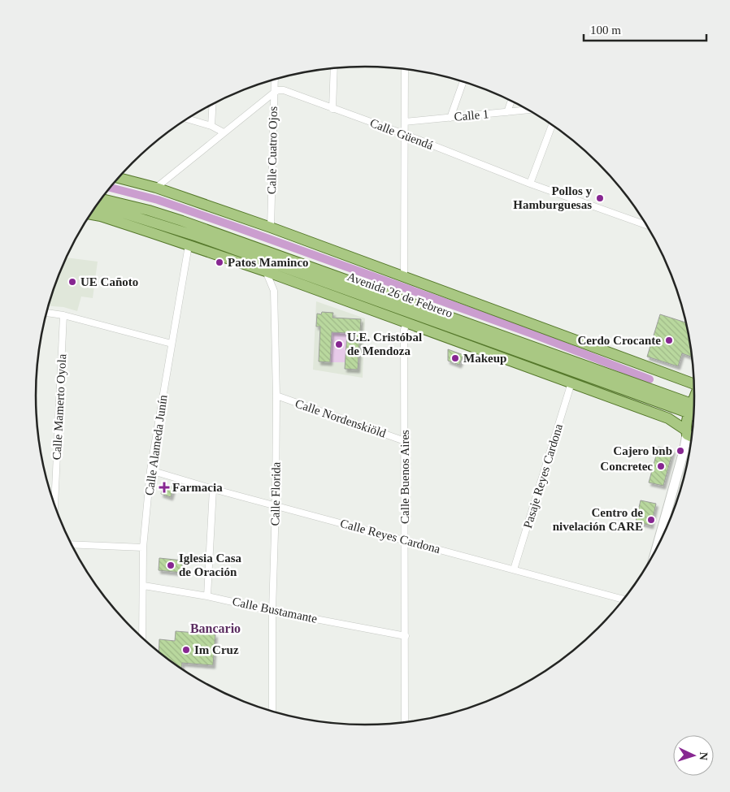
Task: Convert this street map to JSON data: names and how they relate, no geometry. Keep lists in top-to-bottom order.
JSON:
{
  "streets": {
    "main road": ["Avenida 26 de Febrero"],
    "street": [
      "Calle 1",
      "Calle Güendá",
      "Calle Cuatro Ojos",
      "Calle Mamerto Oyola",
      "Calle Nordenskiöld",
      "Calle Alameda Junín",
      "Pasaje Reyes Cardona",
      "Calle Buenos Aires",
      "Calle Florida",
      "Calle Reyes Cardona",
      "Calle Bustamante"
    ]
  },
  "crossings": [
    ["Calle Güendá", "Calle Cuatro Ojos"],
    ["Calle Cuatro Ojos", "Avenida 26 de Febrero"],
    ["Avenida 26 de Febrero", "Calle Alameda Junín"],
    ["Avenida 26 de Febrero", "Pasaje Reyes Cardona"],
    ["Avenida 26 de Febrero", "Calle Buenos Aires"],
    ["Avenida 26 de Febrero", "Calle Florida"],
    ["Calle Nordenskiöld", "Calle Buenos Aires"],
    ["Calle Nordenskiöld", "Calle Florida"],
    ["Calle Alameda Junín", "Calle Reyes Cardona"],
    ["Calle Alameda Junín", "Calle Bustamante"],
    ["Pasaje Reyes Cardona", "Calle Reyes Cardona"],
    ["Calle Buenos Aires", "Calle Reyes Cardona"],
    ["Calle Buenos Aires", "Calle Bustamante"],
    ["Calle Florida", "Calle Reyes Cardona"],
    ["Calle Florida", "Calle Bustamante"]
  ],
  "districts": ["Bancario"],
  "places": {
    "other": [
      "Pollos y Hamburguesas",
      "Patos Maminco",
      "UE Cañoto",
      "Cerdo Crocante",
      "U.E. Cristóbal de Mendoza",
      "Makeup",
      "Cajero bnb",
      "Concretec",
      "Centro de nivelación CARE",
      "Iglesia Casa de Oración",
      "Im Cruz"
    ],
    "health": ["Farmacia"]
  },
  "scale_bar": "100 m",
  "north": "right"
}
